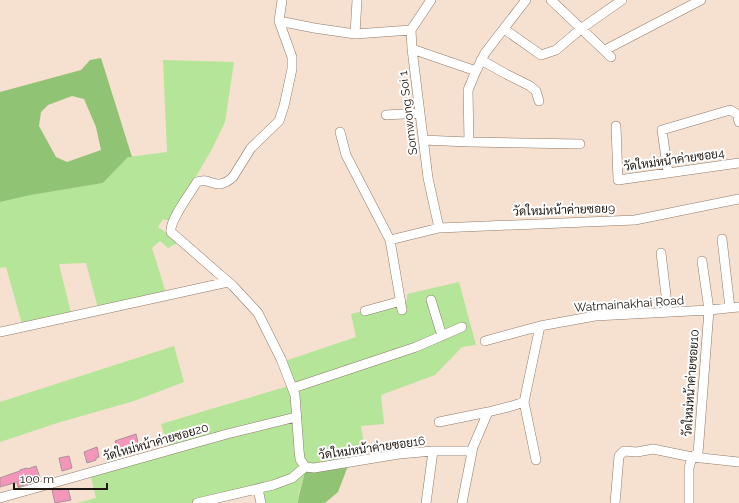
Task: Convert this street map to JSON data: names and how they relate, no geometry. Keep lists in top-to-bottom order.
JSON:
{
  "streets": {
    "street": [
      "Somwong Soi 1",
      "วัดใหม่หน้าค่ายซอย4",
      "วัดใหม่หน้าค่ายซอย9",
      "Watmainakhai Road",
      "วัดใหม่หน้าค่ายซอย10",
      "วัดใหม่หน้าค่ายซอย20",
      "วัดใหม่หน้าค่ายซอย16"
    ]
  },
  "crossings": [
    ["Somwong Soi 1", "วัดใหม่หน้าค่ายซอย9"],
    ["Watmainakhai Road", "วัดใหม่หน้าค่ายซอย10"],
    ["วัดใหม่หน้าค่ายซอย20", "วัดใหม่หน้าค่ายซอย16"]
  ],
  "scale_bar": "100 m"
}
